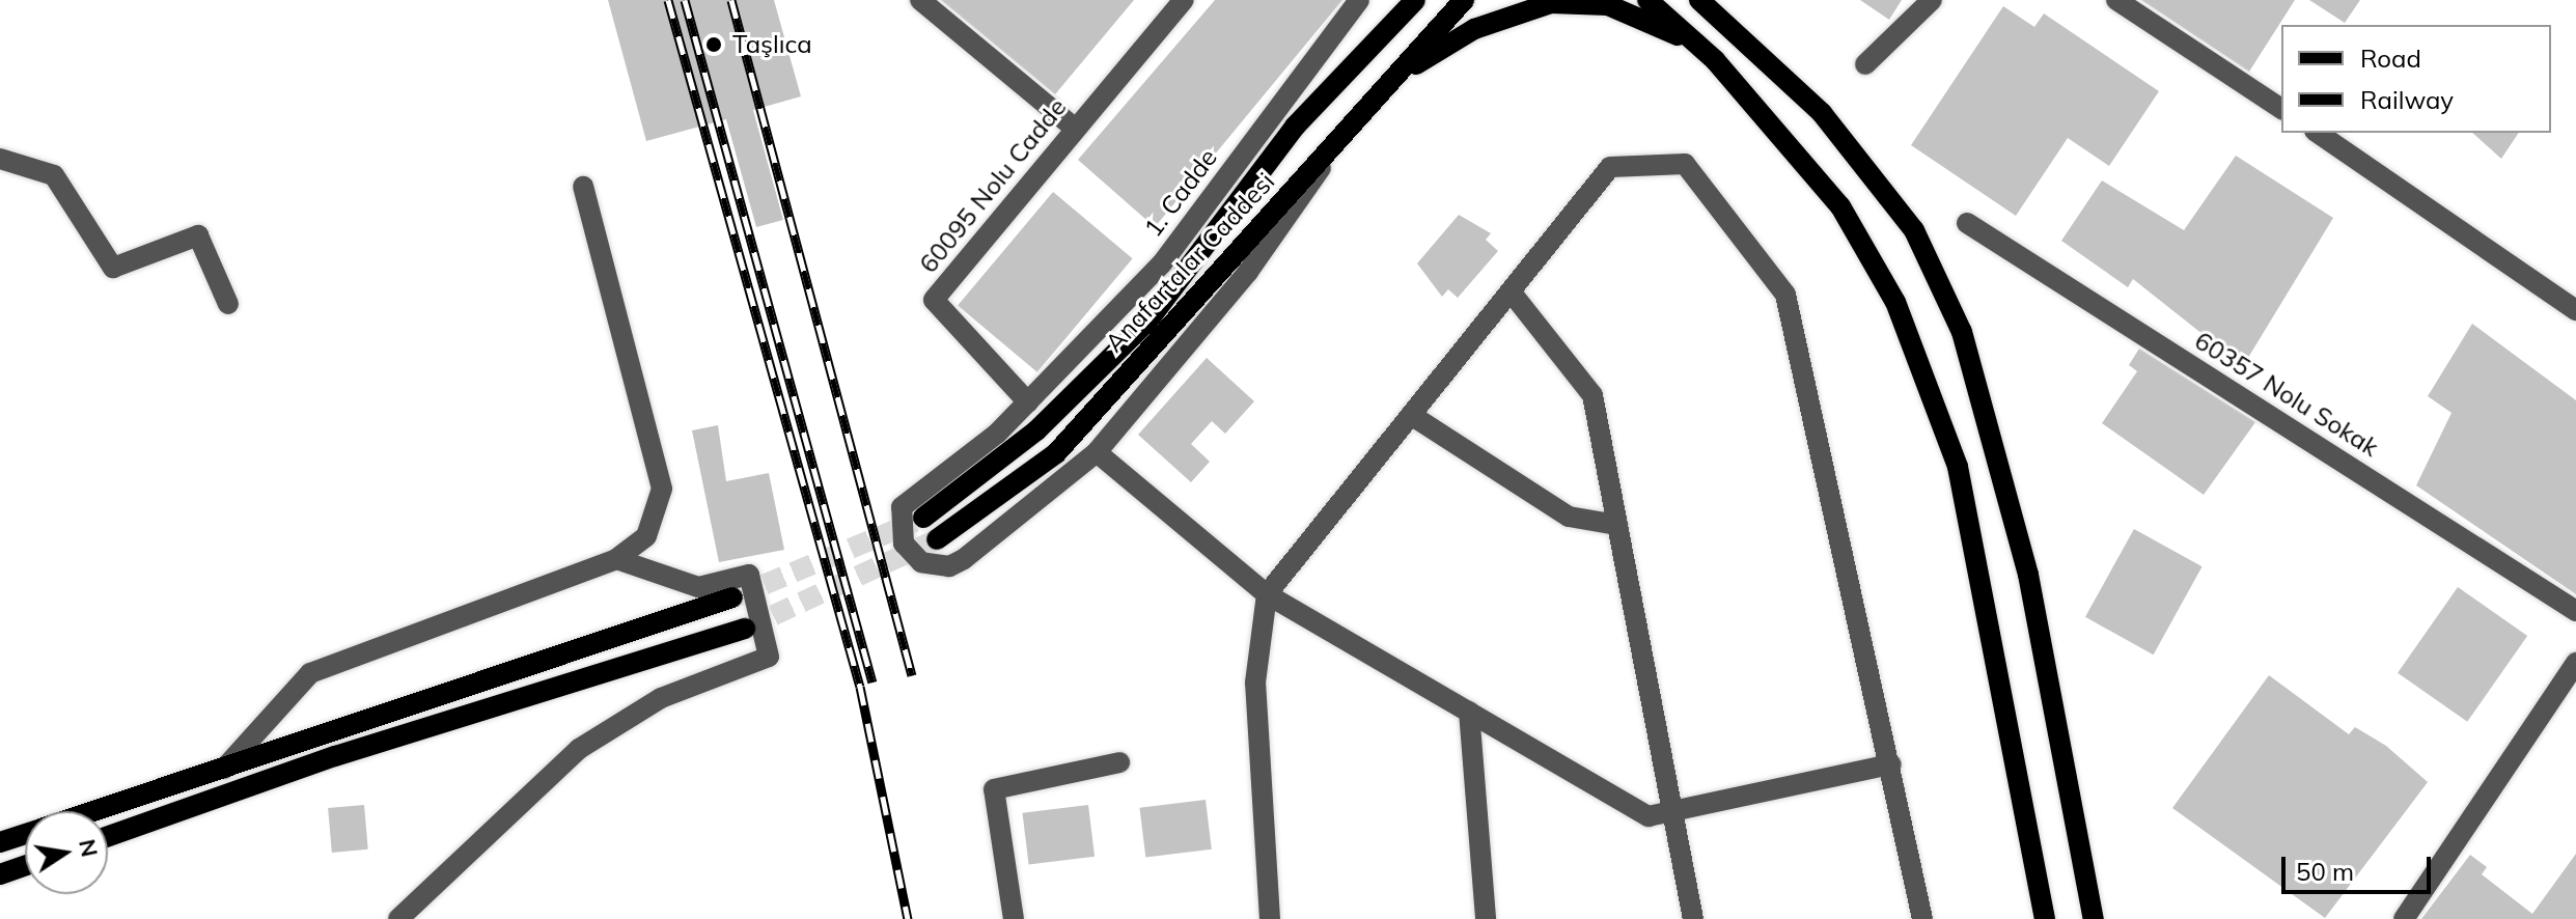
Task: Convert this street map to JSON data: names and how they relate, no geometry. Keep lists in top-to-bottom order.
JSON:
{
  "streets": {
    "main road": ["Anafartalar Caddesi"],
    "street": ["60095 Nolu Cadde", "1. Cadde", "60357 Nolu Sokak"]
  },
  "crossings": [
    ["60095 Nolu Cadde", "1. Cadde"]
  ],
  "places": ["Taşlıca"],
  "legend": ["Road", "Railway"],
  "scale_bar": "50 m",
  "north": "right"
}
